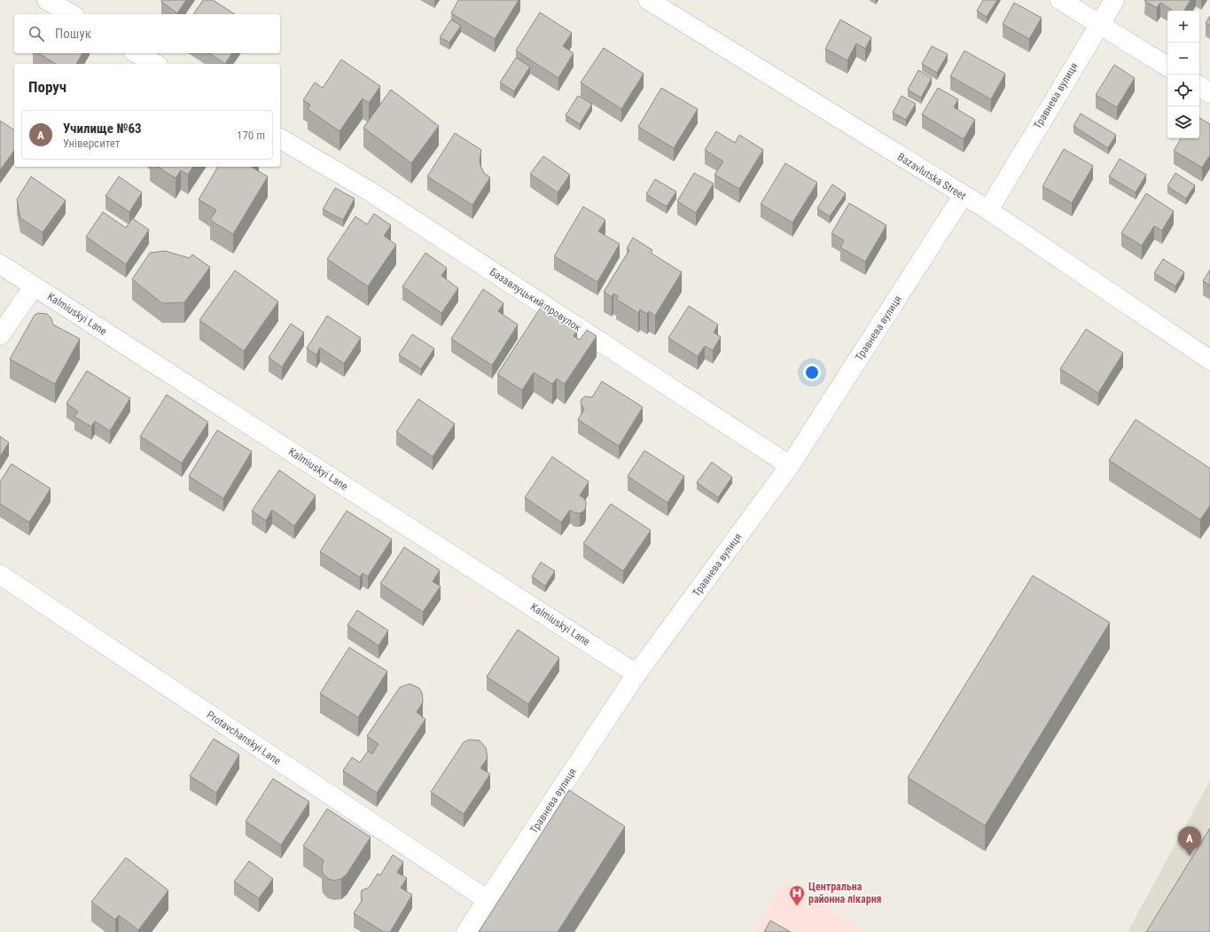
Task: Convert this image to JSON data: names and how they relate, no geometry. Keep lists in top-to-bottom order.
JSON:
{
  "streets": {
    "street": [
      "Травнева вулиця",
      "Bazavlutska Street",
      "Базавлуцький провулок",
      "Kalmiuskyi Lane",
      "Protavchanskyi Lane"
    ]
  },
  "crossings": [
    ["Травнева вулиця", "Bazavlutska Street"],
    ["Травнева вулиця", "Базавлуцький провулок"],
    ["Травнева вулиця", "Kalmiuskyi Lane"],
    ["Травнева вулиця", "Protavchanskyi Lane"]
  ],
  "places": {
    "hospital": ["Центральна районна лікарня"]
  },
  "page": {
    "map_buttons": ["+", "−"],
    "search": "Пошук",
    "heading": "Поруч",
    "list": [
      {
        "mark": "A",
        "name": "Училище №63",
        "note": "Університет",
        "value": "170 m"
      }
    ],
    "pins": "A"
  }
}
